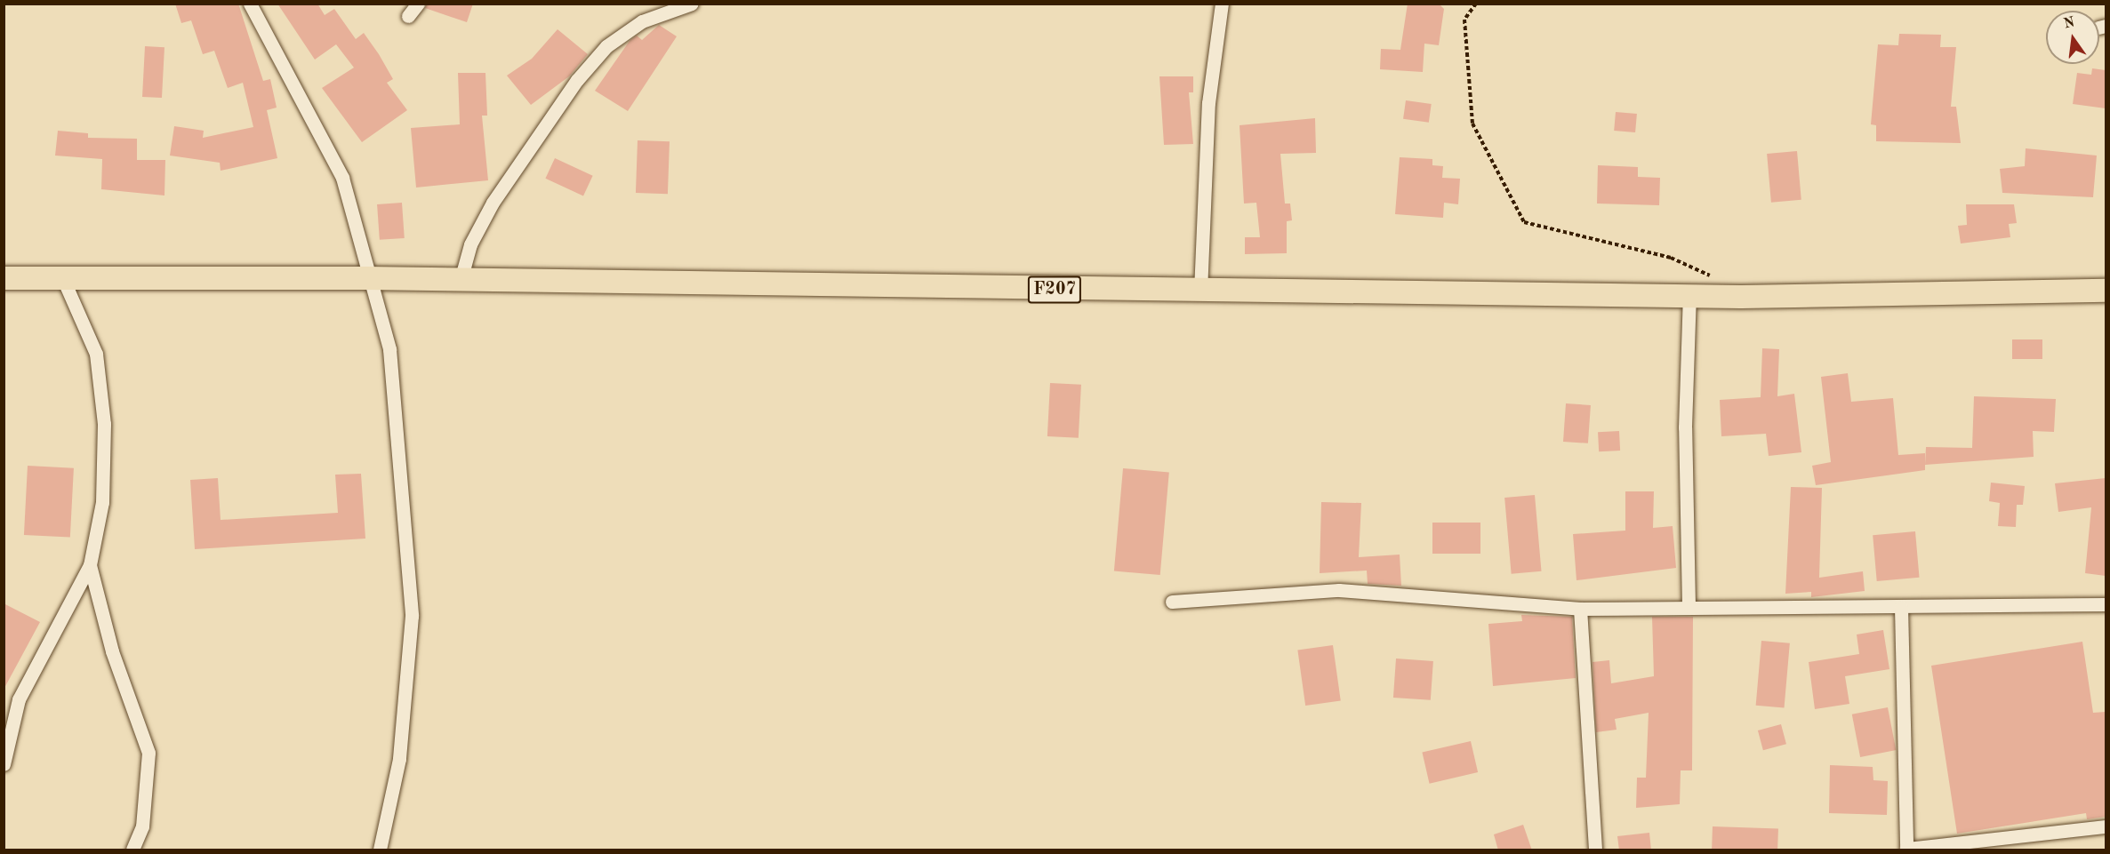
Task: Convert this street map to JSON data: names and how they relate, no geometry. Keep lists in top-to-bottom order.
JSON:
{
  "streets": {
    "main road": ["F207"]
  },
  "north": "top"
}
